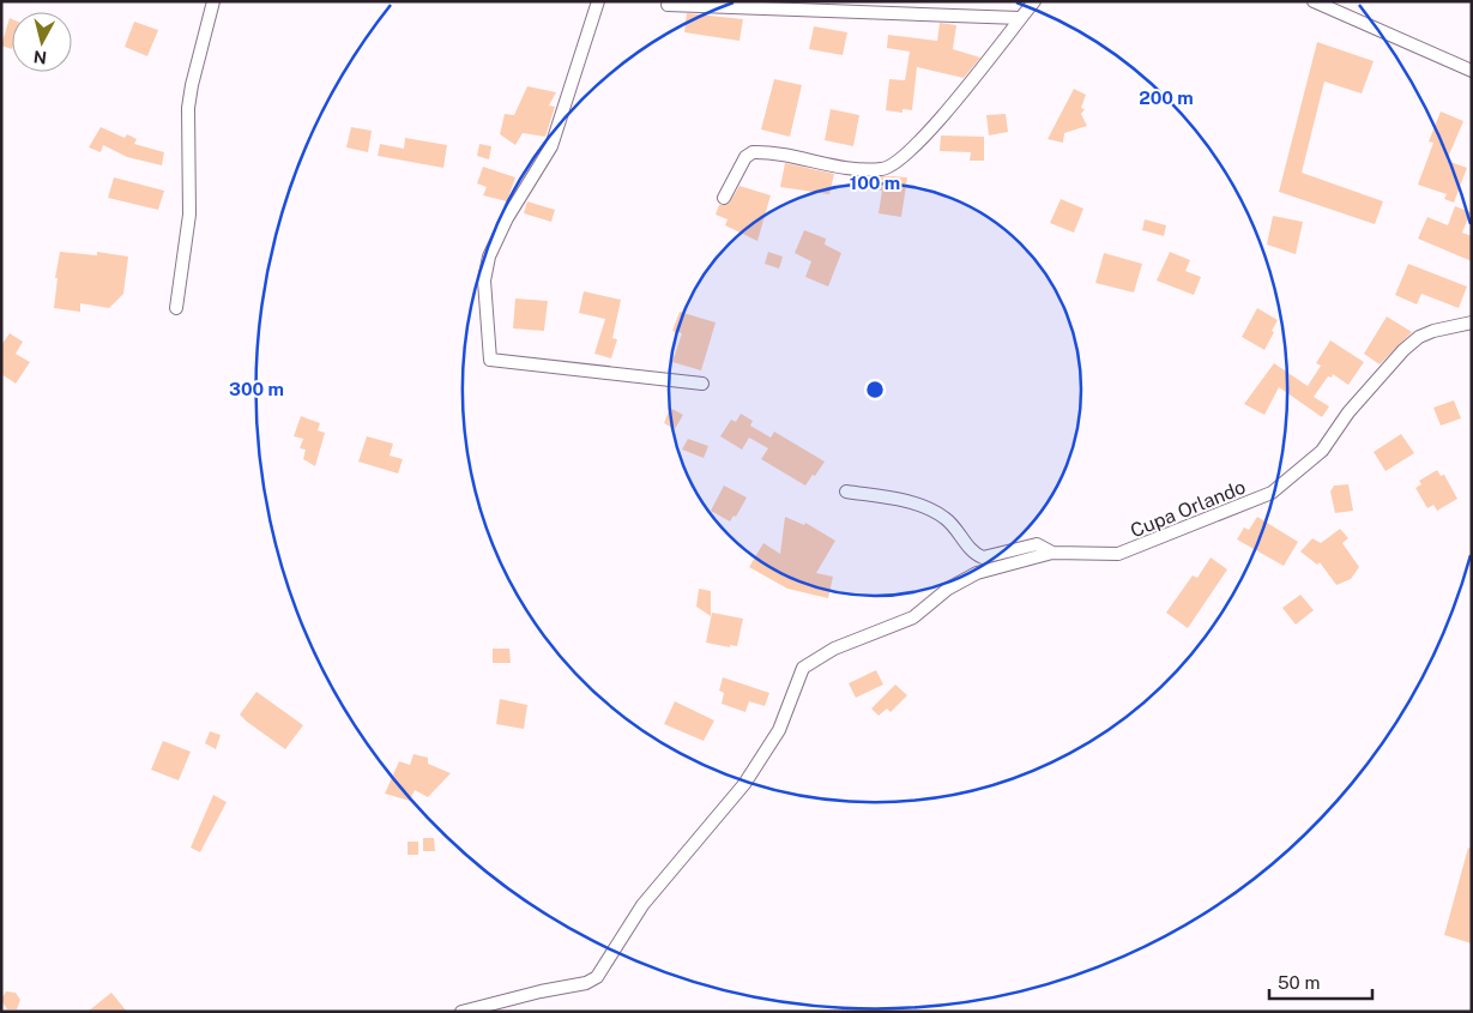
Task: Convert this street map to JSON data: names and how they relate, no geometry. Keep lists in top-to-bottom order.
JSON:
{
  "streets": {
    "street": ["Cupa Orlando"]
  },
  "scale_bar": "50 m",
  "north": "bottom",
  "rings": ["200 m", "100 m", "300 m"]
}
